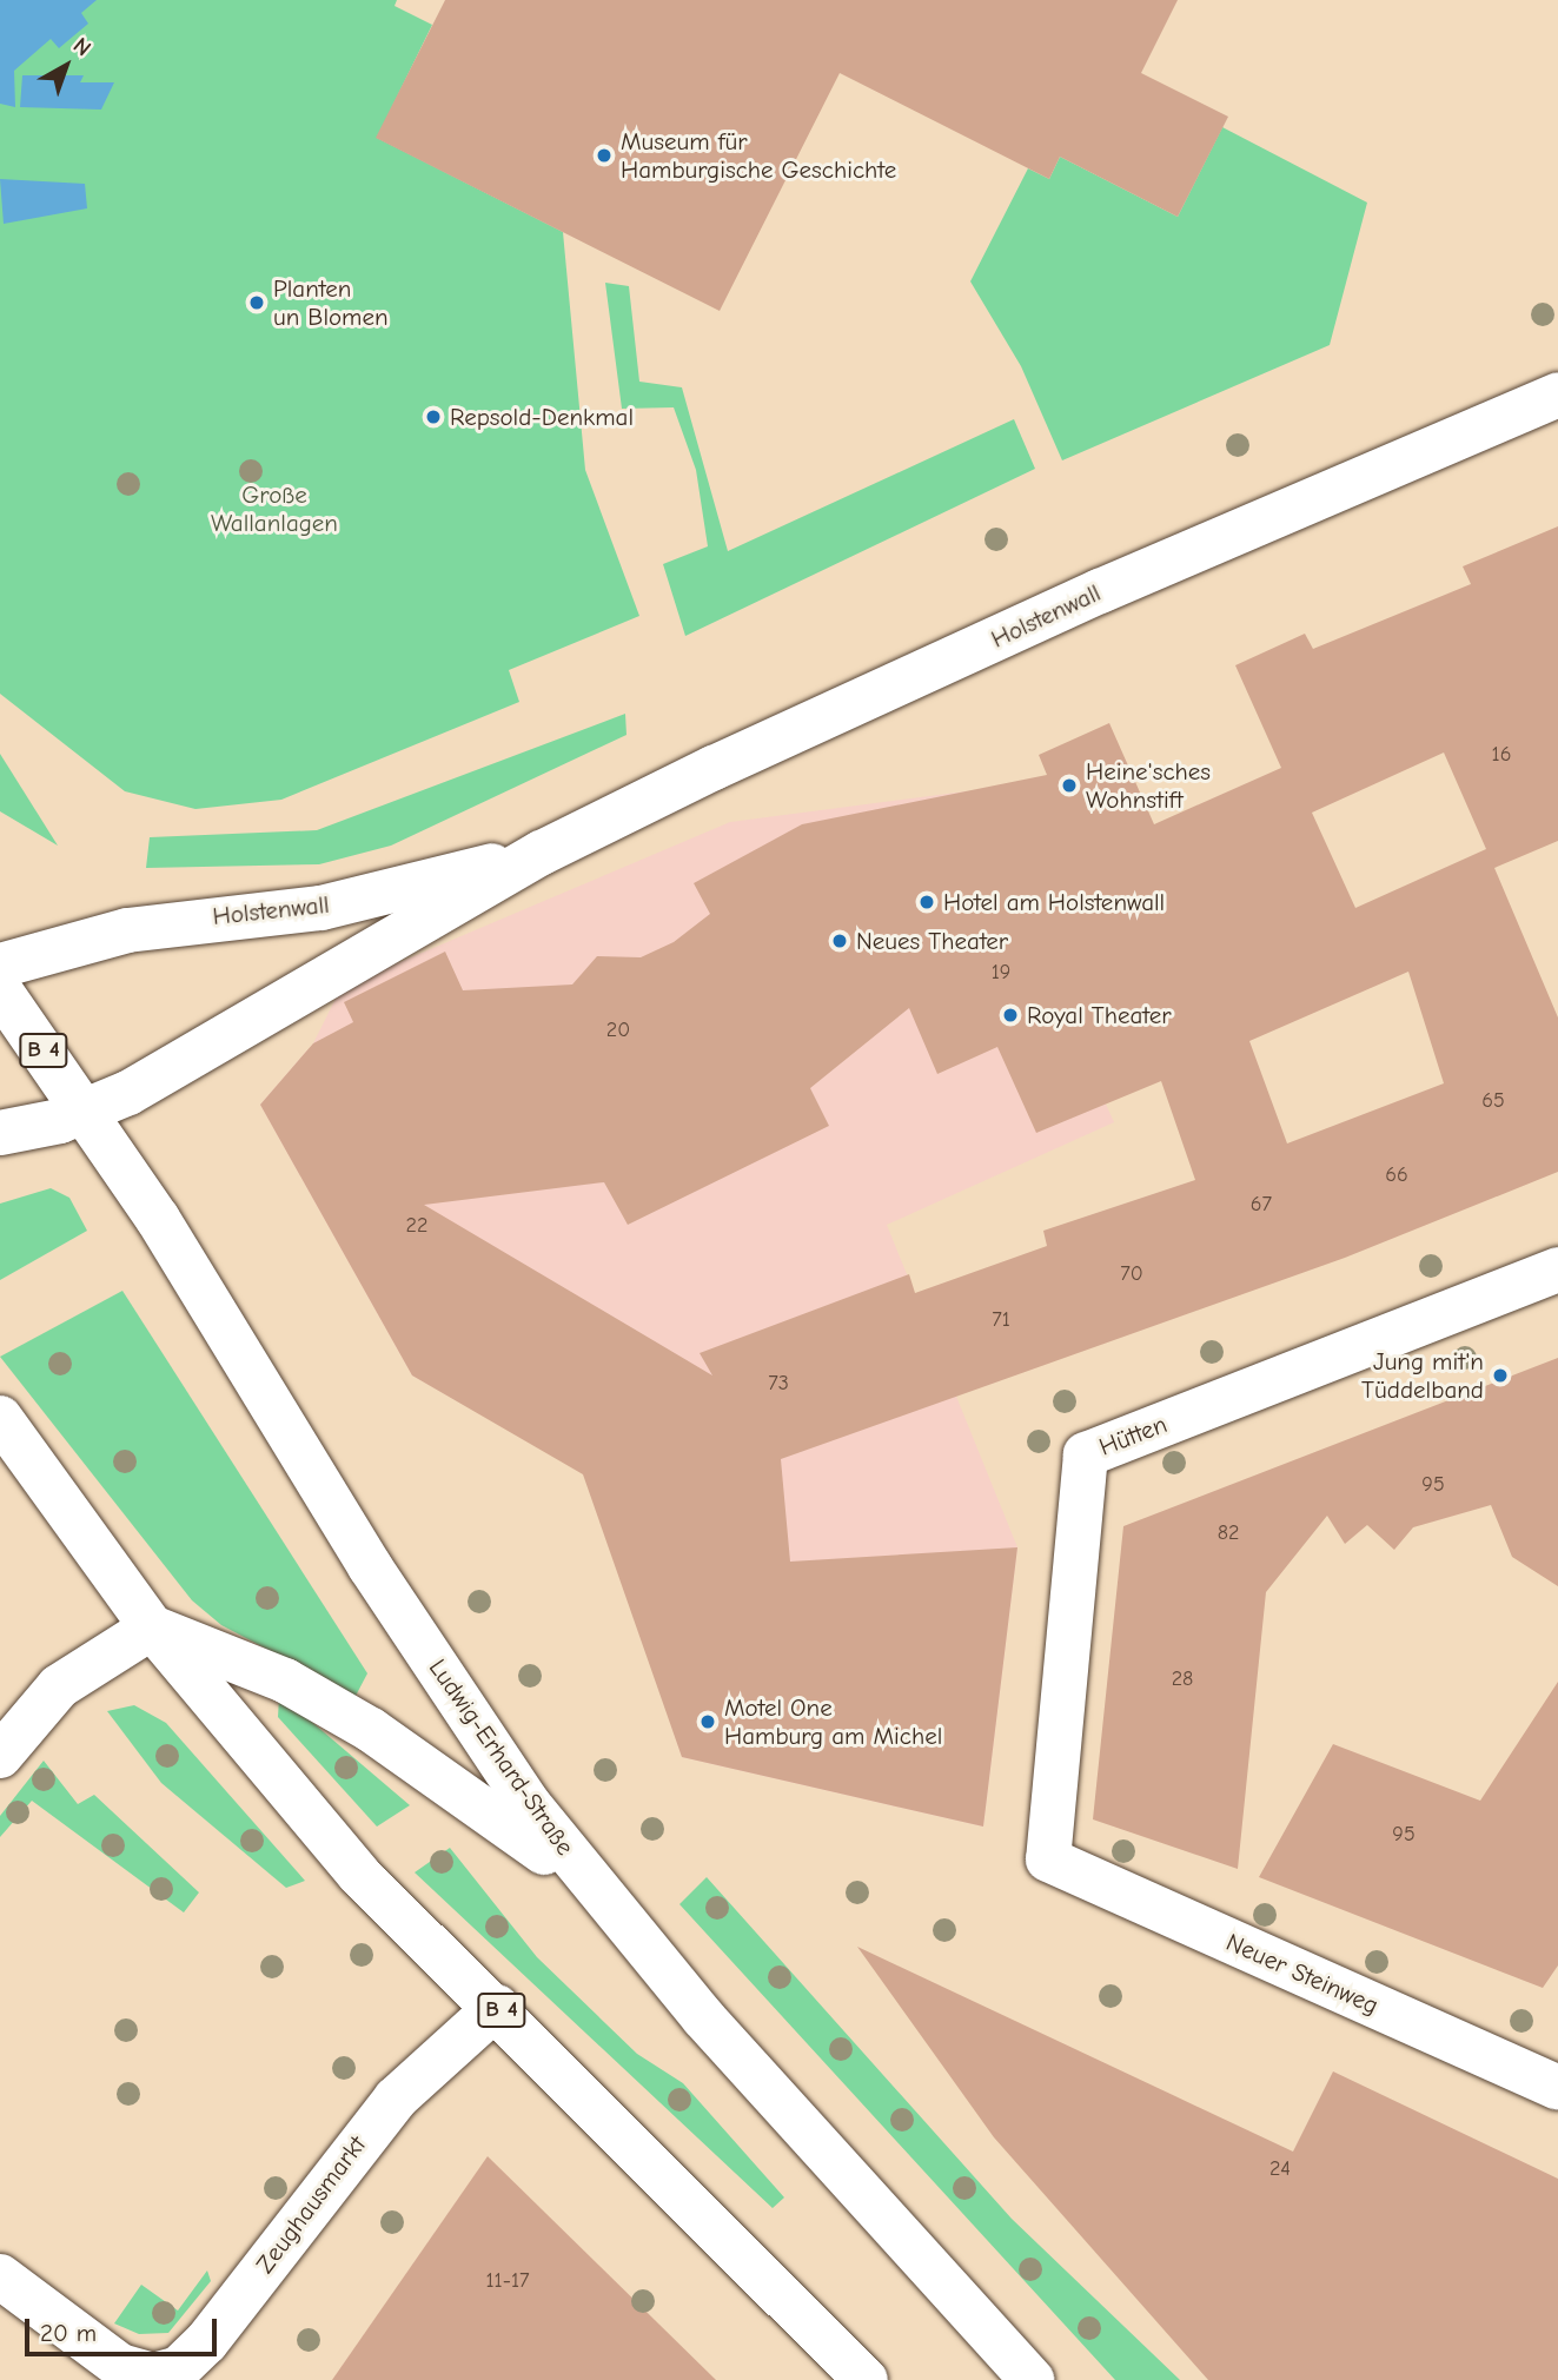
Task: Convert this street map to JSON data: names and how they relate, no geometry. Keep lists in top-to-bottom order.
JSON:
{
  "streets": {
    "main road": [
      "Holstenwall",
      "B 4",
      "Hütten",
      "Ludwig-Erhard-Straße",
      "Neuer Steinweg",
      "Zeughausmarkt"
    ]
  },
  "crossings": [
    ["Holstenwall", "B 4"],
    ["Holstenwall", "Ludwig-Erhard-Straße"],
    ["B 4", "Ludwig-Erhard-Straße"],
    ["B 4", "Zeughausmarkt"],
    ["Hütten", "Neuer Steinweg"]
  ],
  "parks": ["Große Wallanlagen"],
  "places": [
    "Museum für Hamburgische Geschichte",
    "Planten un Blomen",
    "Repsold-Denkmal",
    "Heine'sches Wohnstift",
    "Hotel am Holstenwall",
    "Neues Theater",
    "Royal Theater",
    "Jung mit'n Tüddelband",
    "Motel One Hamburg am Michel"
  ],
  "house_numbers": [
    "16",
    "19",
    "20",
    "65",
    "66",
    "67",
    "22",
    "70",
    "71",
    "73",
    "95",
    "82",
    "28",
    "95",
    "24",
    "11-17"
  ],
  "scale_bar": "20 m",
  "north": "top right"
}
